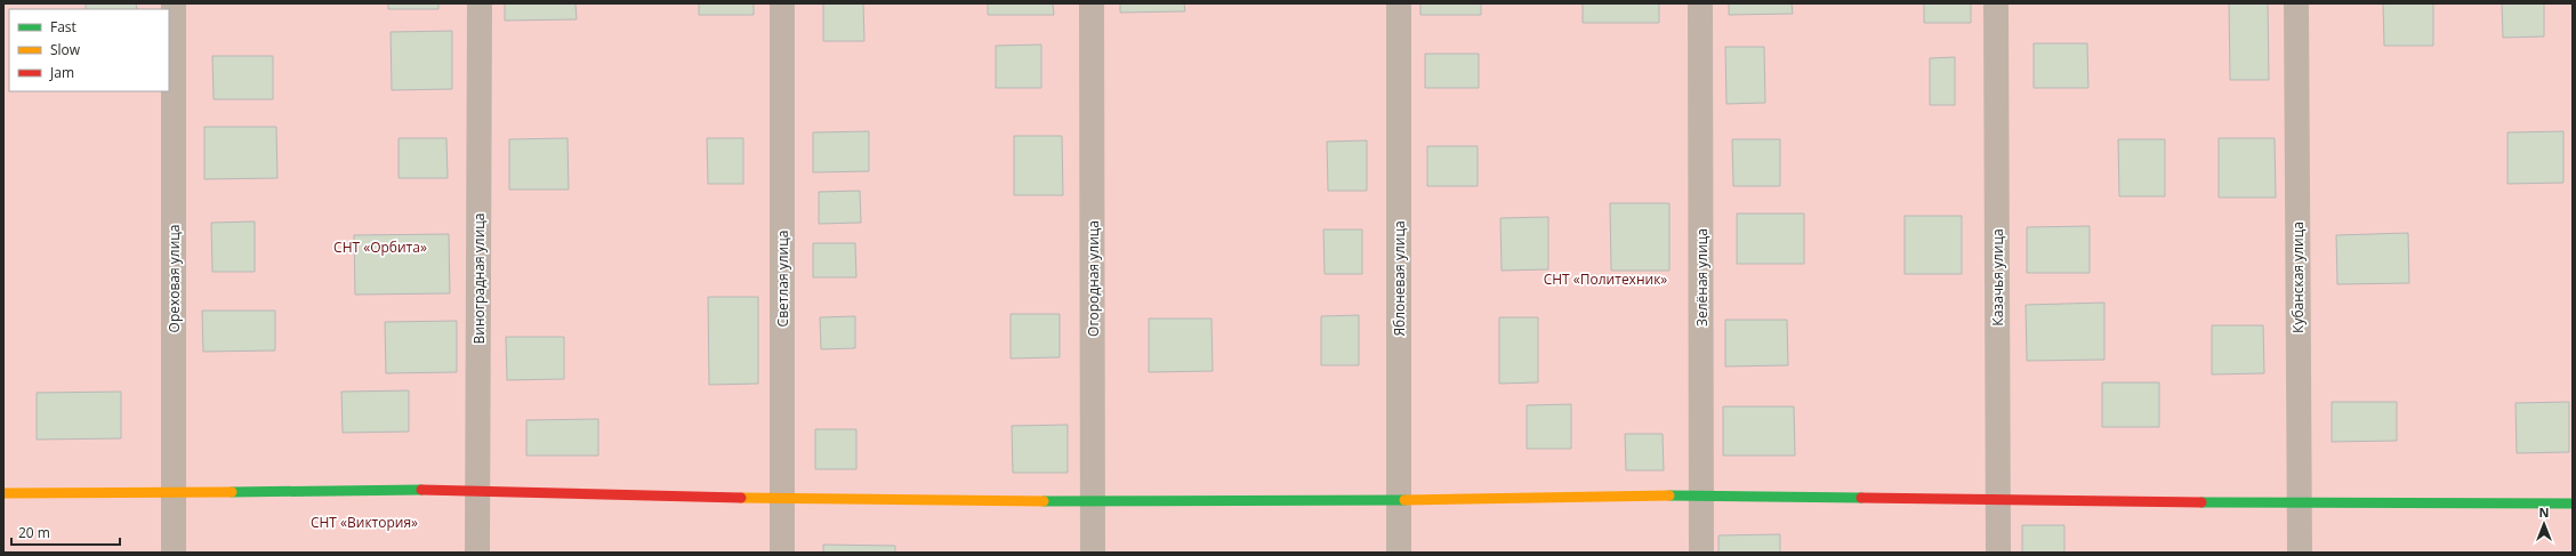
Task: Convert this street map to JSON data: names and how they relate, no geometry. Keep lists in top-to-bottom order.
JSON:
{
  "streets": {
    "street": [
      "Зелёная улица",
      "Казачья улица",
      "Кубанская улица",
      "Ореховая улица",
      "Виноградная улица",
      "Светлая улица",
      "Огородная улица",
      "Яблоневая улица"
    ]
  },
  "parks": ["СНТ «Орбита»", "СНТ «Политехник»", "СНТ «Виктория»"],
  "legend": ["Fast", "Slow", "Jam"],
  "scale_bar": "20 m",
  "north": "top"
}
